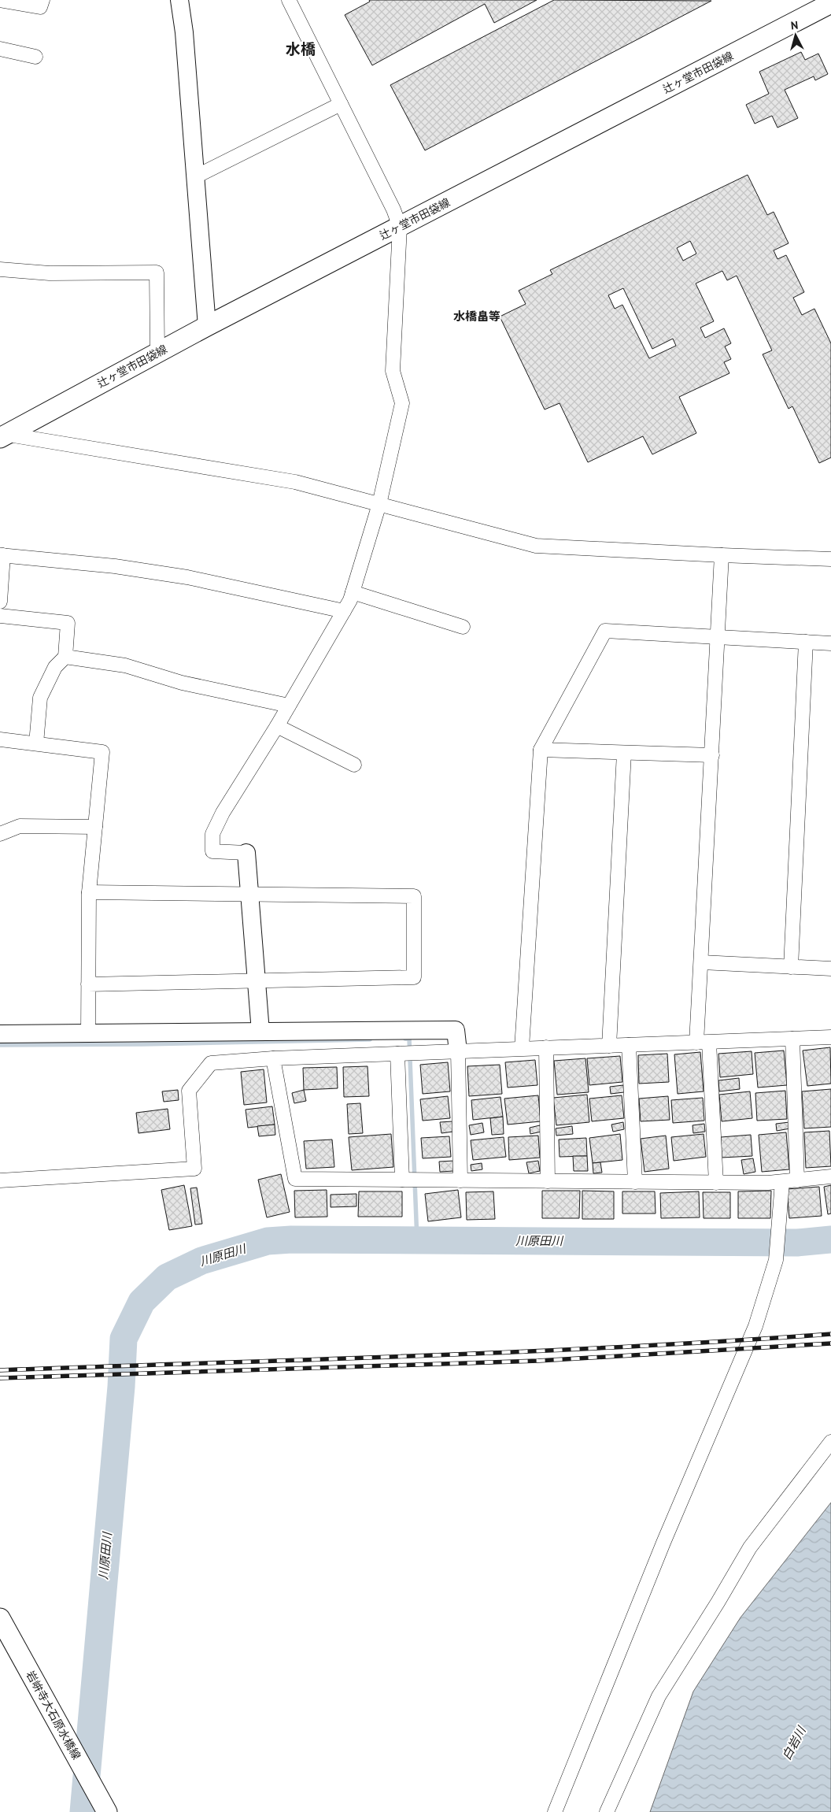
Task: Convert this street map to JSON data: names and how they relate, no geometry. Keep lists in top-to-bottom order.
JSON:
{
  "streets": {
    "main road": ["辻ヶ堂市田袋線", "岩峅寺大石原水橋線"]
  },
  "districts": ["水橋", "水橋畠等"],
  "water": ["川原田川", "白岩川"],
  "north": "top"
}
